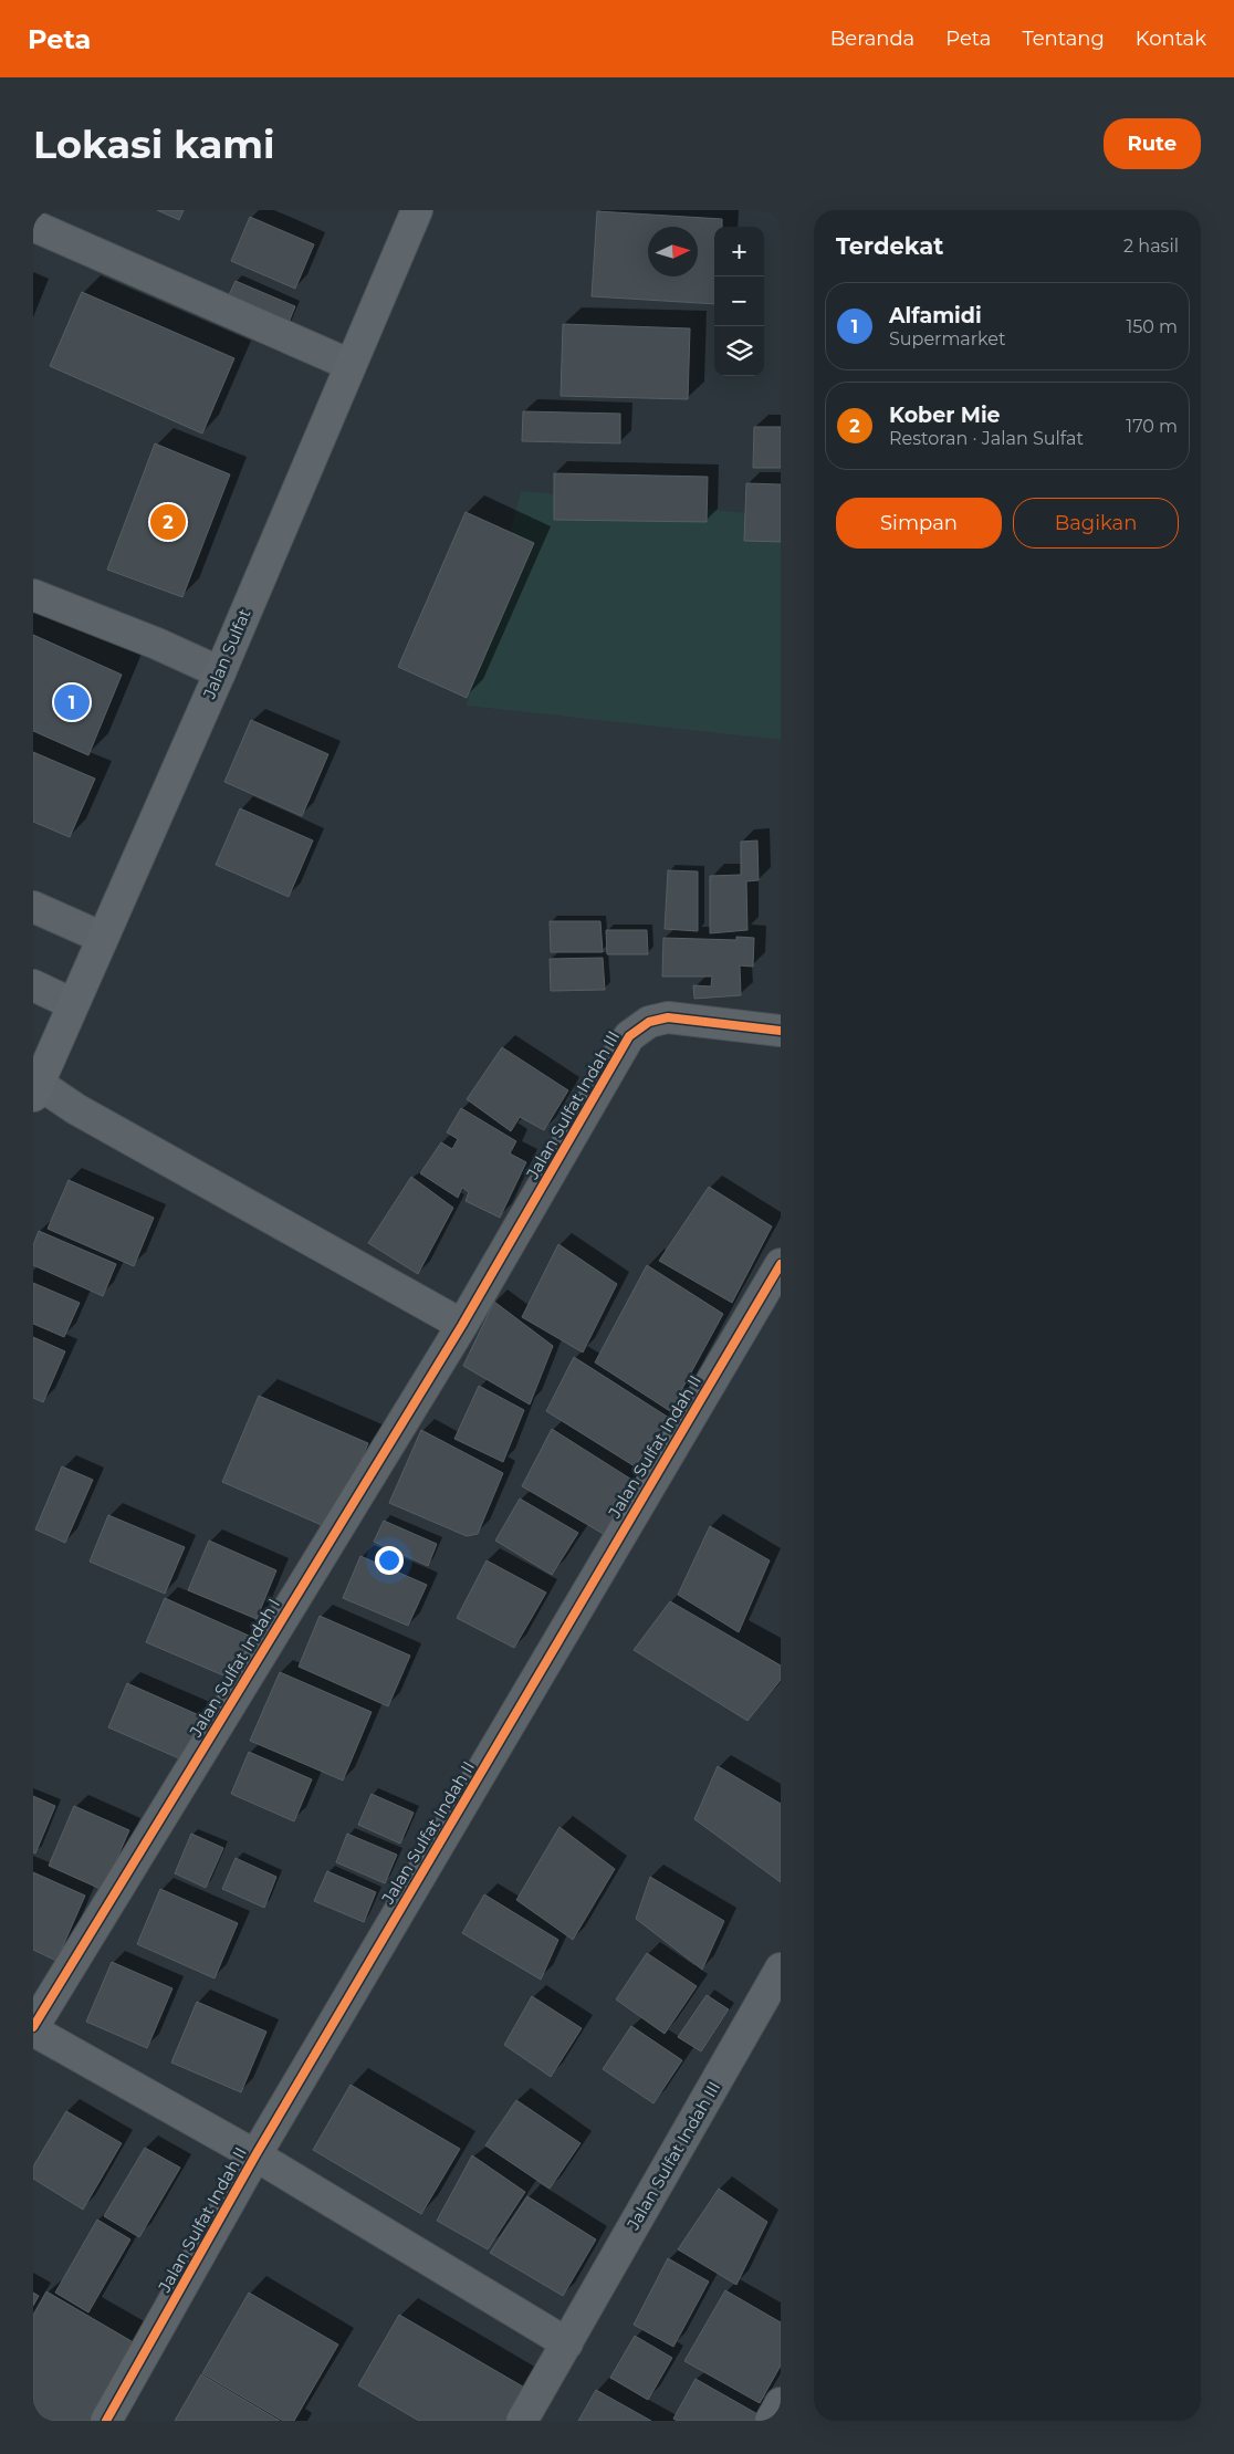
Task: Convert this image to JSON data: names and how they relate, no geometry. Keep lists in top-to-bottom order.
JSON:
{
  "streets": {
    "main road": ["Jalan Sulfat"],
    "street": ["Jalan Sulfat Indah III", "Jalan Sulfat Indah II", "Jalan Sulfat Indah I"]
  },
  "crossings": [
    ["Jalan Sulfat Indah III", "Jalan Sulfat Indah I"],
    ["Jalan Sulfat Indah II", "Jalan Sulfat Indah I"]
  ],
  "north": "right",
  "page": {
    "header": "Peta",
    "nav": [
      "Beranda",
      "Peta",
      "Tentang",
      "Kontak"
    ],
    "buttons": [
      "Rute",
      ["Simpan", "Bagikan"]
    ],
    "title": "Lokasi kami",
    "heading": ["Terdekat", "2 hasil"],
    "map_buttons": ["+", "−"],
    "list": [
      {
        "mark": "1",
        "name": "Alfamidi",
        "note": "Supermarket",
        "value": "150 m"
      },
      {
        "mark": "2",
        "name": "Kober Mie",
        "note": "Restoran · Jalan Sulfat",
        "value": "170 m"
      }
    ],
    "pins": ["2", "1"]
  }
}
